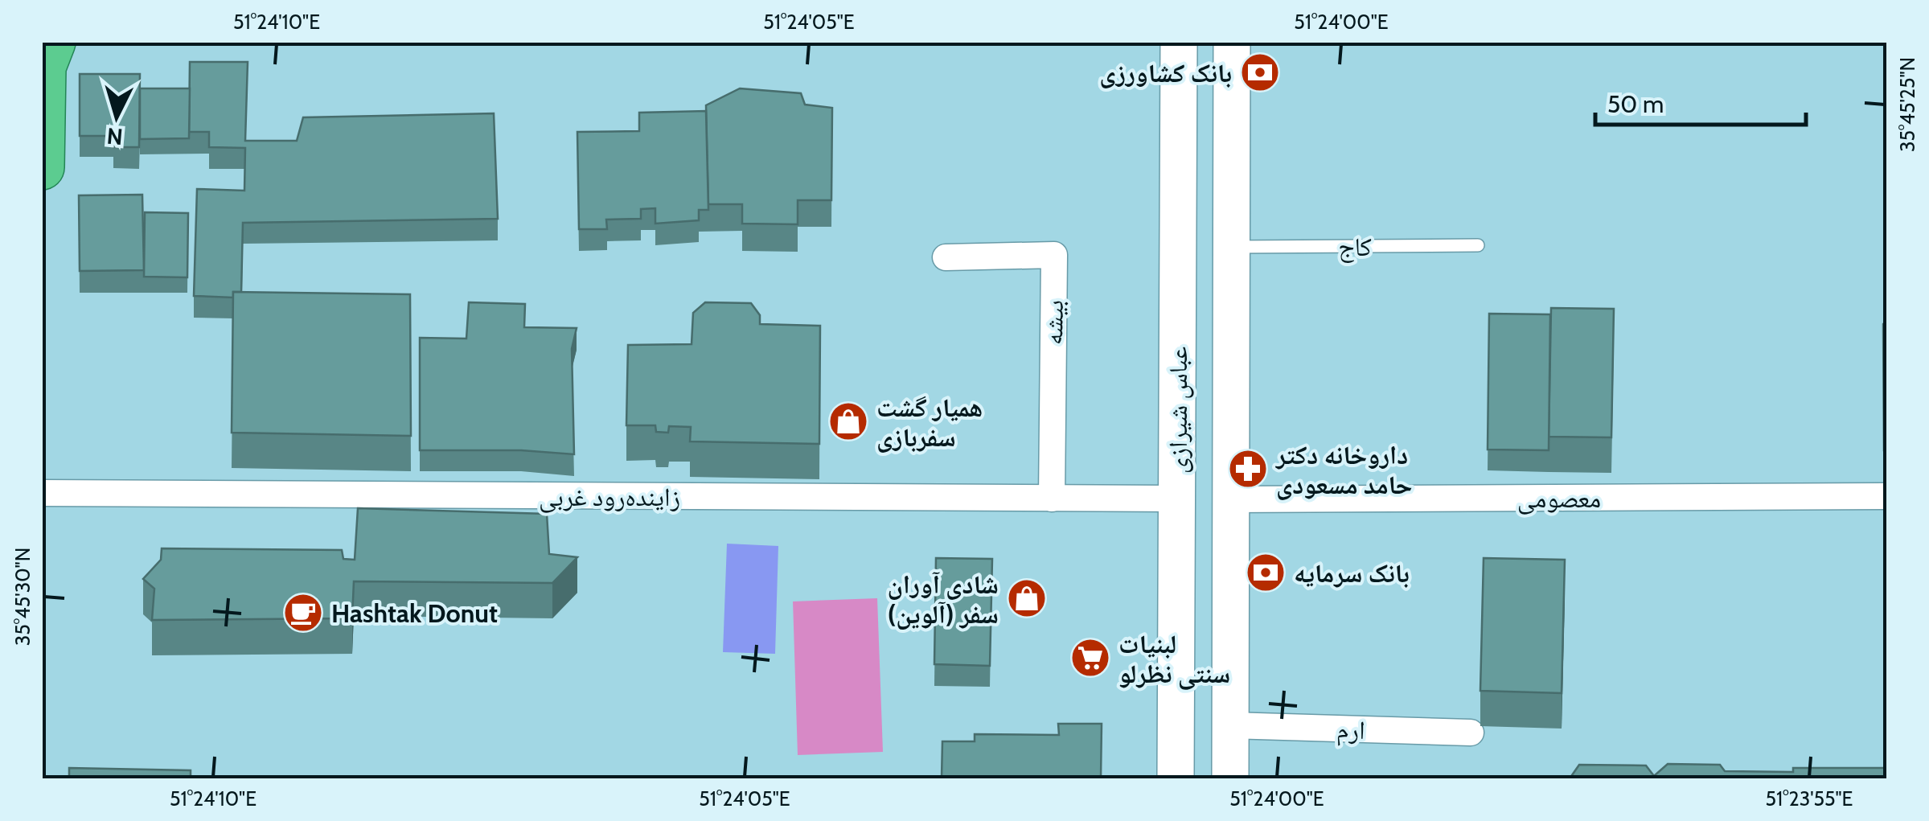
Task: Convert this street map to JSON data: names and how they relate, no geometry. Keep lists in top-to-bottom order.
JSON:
{
  "streets": {
    "main road": ["عباس شیرازی"],
    "street": [
      "بیشه",
      "زاینده‌رود غربی",
      "معصومی",
      "ارم"
    ],
    "lane": ["کاج"]
  },
  "crossings": [
    ["کاج", "عباس شیرازی"],
    ["بیشه", "زاینده‌رود غربی"],
    ["عباس شیرازی", "زاینده‌رود غربی"],
    ["عباس شیرازی", "معصومی"],
    ["عباس شیرازی", "ارم"]
  ],
  "places": {
    "bank": ["بانک کشاورزی", "بانک سرمایه"],
    "shop": ["همیار گشت سفربازی", "شادی آوران سفر (آلوین)"],
    "pharmacy": ["داروخانه دکتر حامد مسعودی"],
    "cafe": ["Hashtak Donut"],
    "supermarket": ["لبنیات سنتی نظرلو"]
  },
  "scale_bar": "50 m",
  "north": "bottom",
  "coordinates": [
    "51°24'10\"E",
    "51°24'05\"E",
    "51°24'00\"E",
    "35°45'25\"N",
    "35°45'30\"N",
    "51°23'55\"E"
  ]
}
